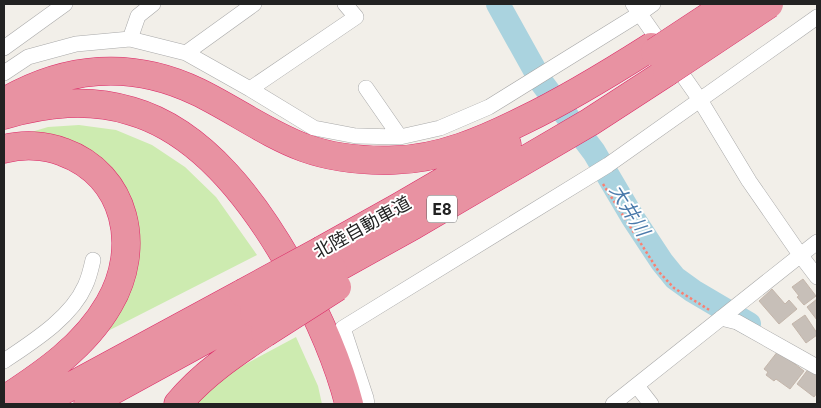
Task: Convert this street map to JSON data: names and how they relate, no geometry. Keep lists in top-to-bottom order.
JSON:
{
  "streets": {
    "highway": ["E8", "北陸自動車道"]
  },
  "water": ["大井川"]
}
